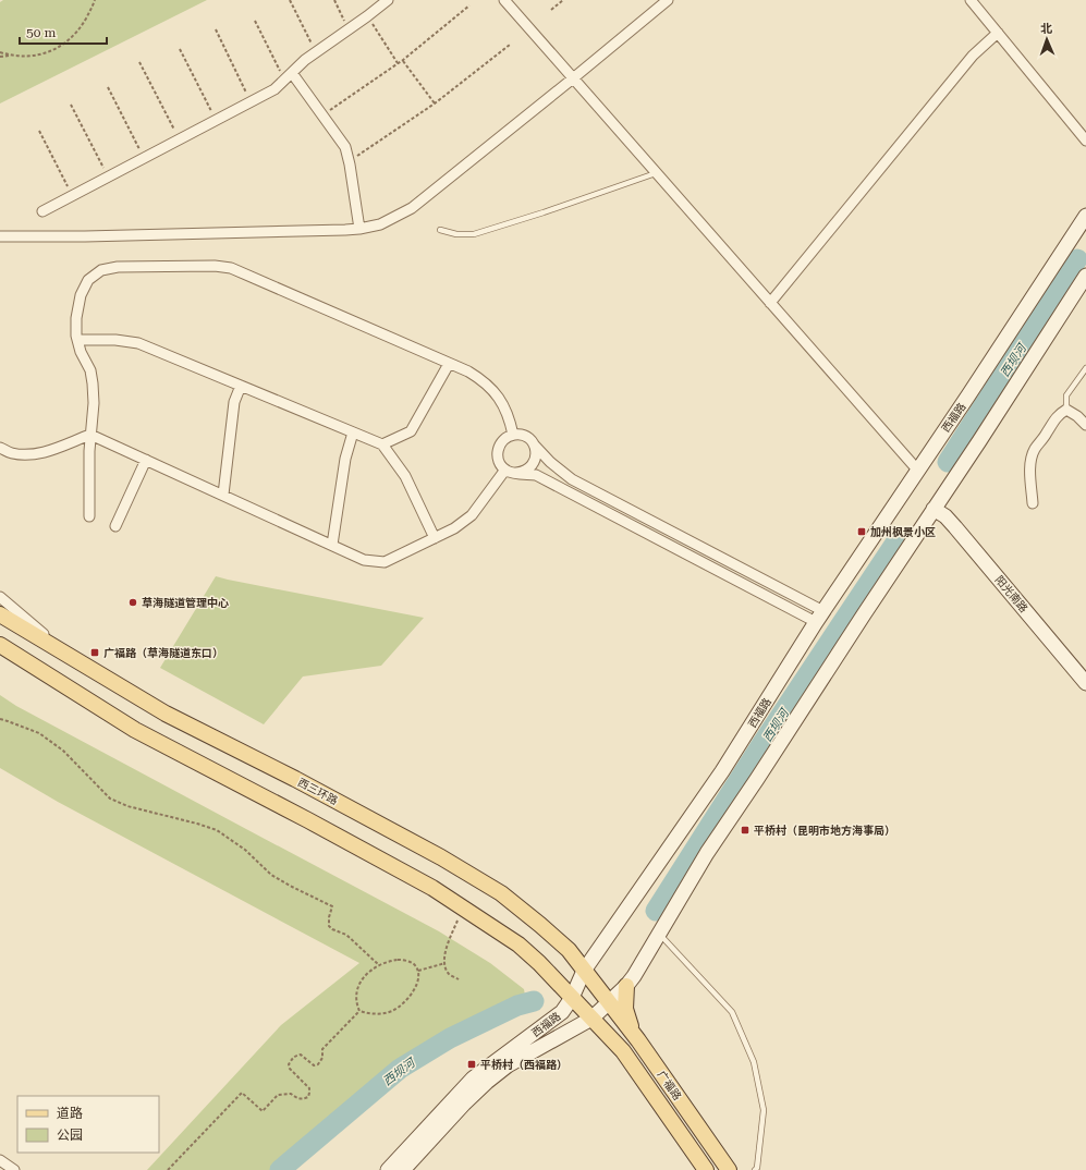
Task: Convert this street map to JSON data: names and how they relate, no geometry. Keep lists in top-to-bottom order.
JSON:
{
  "streets": {
    "main road": [
      "西福路",
      "阳光南路",
      "西三环路",
      "广福路"
    ]
  },
  "crossings": [
    ["西福路", "阳光南路"],
    ["西福路", "西三环路"],
    ["西福路", "广福路"],
    ["西三环路", "广福路"]
  ],
  "water": ["西坝河"],
  "places": {
    "transit": [
      "加州枫景小区",
      "广福路（草海隧道东口）",
      "平桥村（昆明市地方海事局）",
      "平桥村（西福路）"
    ],
    "other": ["草海隧道管理中心"]
  },
  "legend": ["道路", "公园"],
  "scale_bar": "50 m",
  "north": "top"
}
